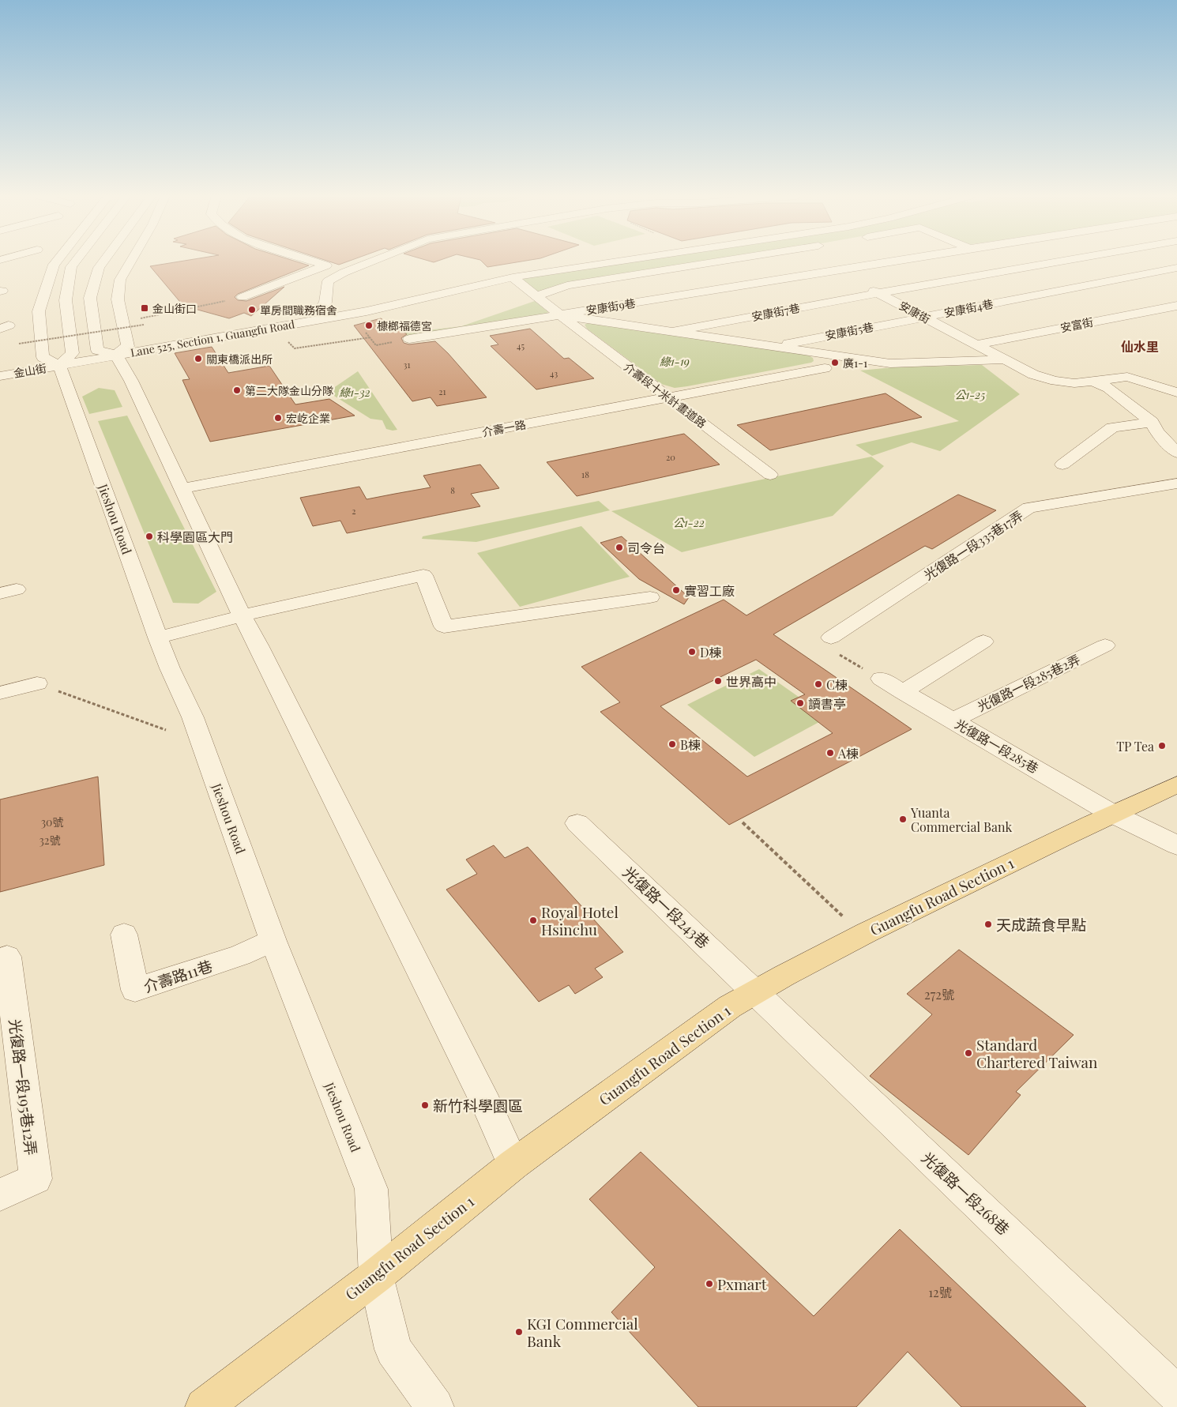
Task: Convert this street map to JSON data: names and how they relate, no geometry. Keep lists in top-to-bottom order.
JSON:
{
  "streets": {
    "main road": ["Guangfu Road Section 1"],
    "street": [
      "安康街9巷",
      "安康街4巷",
      "安康街7巷",
      "安康街",
      "安富街",
      "安康街5巷",
      "Lane 525, Section 1, Guangfu Road",
      "金山街",
      "介壽段十米計畫道路",
      "介壽一路",
      "Jieshou Road",
      "光復路一段335巷17弄",
      "光復路一段285巷2弄",
      "光復路一段285巷",
      "光復路一段243巷",
      "介壽路11巷",
      "光復路一段195巷12弄",
      "光復路一段268巷"
    ]
  },
  "crossings": [
    ["安康街9巷", "安康街"],
    ["安康街9巷", "介壽段十米計畫道路"],
    ["安康街4巷", "安康街"],
    ["安康街4巷", "安康街5巷"],
    ["安康街7巷", "安康街"],
    ["安康街", "安富街"],
    ["安康街", "安康街5巷"],
    ["Lane 525, Section 1, Guangfu Road", "金山街"],
    ["Lane 525, Section 1, Guangfu Road", "Jieshou Road"],
    ["金山街", "Jieshou Road"],
    ["介壽段十米計畫道路", "介壽一路"],
    ["Jieshou Road", "Guangfu Road Section 1"],
    ["Jieshou Road", "介壽路11巷"],
    ["光復路一段285巷2弄", "光復路一段285巷"],
    ["光復路一段285巷", "Guangfu Road Section 1"],
    ["Guangfu Road Section 1", "光復路一段243巷"],
    ["Guangfu Road Section 1", "光復路一段268巷"],
    ["光復路一段243巷", "光復路一段268巷"]
  ],
  "districts": ["仙水里"],
  "parks": [
    "綠1-19",
    "綠1-32",
    "公1-25",
    "公1-22"
  ],
  "places": {
    "transit": ["金山街口"],
    "other": [
      "單房間職務宿舍",
      "槺榔福德宮",
      "關東橋派出所",
      "廣1-1",
      "第二大隊金山分隊",
      "宏屹企業",
      "科學園區大門",
      "司令台",
      "實習工廠",
      "D棟",
      "世界高中",
      "C棟",
      "讀書亭",
      "B棟",
      "TP Tea",
      "A棟",
      "Yuanta Commercial Bank",
      "Royal Hotel Hsinchu",
      "天成蔬食早點",
      "Standard Chartered Taiwan",
      "新竹科學園區",
      "Pxmart",
      "KGI Commercial Bank"
    ]
  },
  "house_numbers": [
    "45",
    "31",
    "43",
    "21",
    "20",
    "18",
    "8",
    "2",
    "30號",
    "32號",
    "272號",
    "12號"
  ]
}
